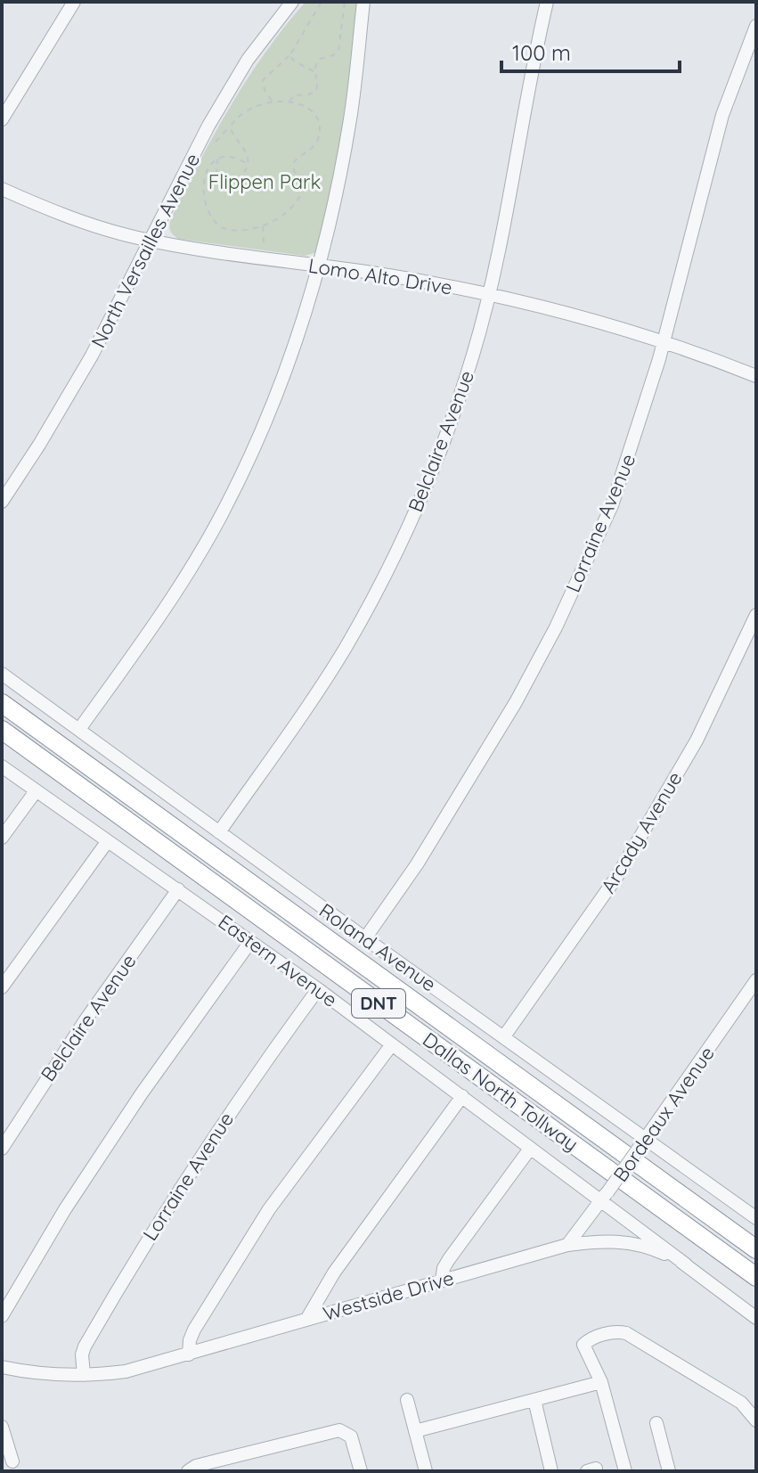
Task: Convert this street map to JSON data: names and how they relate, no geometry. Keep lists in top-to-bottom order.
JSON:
{
  "streets": {
    "highway": ["DNT", "Dallas North Tollway"],
    "street": [
      "North Versailles Avenue",
      "Lomo Alto Drive",
      "Belclaire Avenue",
      "Lorraine Avenue",
      "Arcady Avenue",
      "Roland Avenue",
      "Eastern Avenue",
      "Bordeaux Avenue",
      "Westside Drive"
    ]
  },
  "crossings": [
    ["North Versailles Avenue", "Lomo Alto Drive"],
    ["Lomo Alto Drive", "Belclaire Avenue"],
    ["Lomo Alto Drive", "Lorraine Avenue"],
    ["Belclaire Avenue", "Roland Avenue"],
    ["Belclaire Avenue", "Eastern Avenue"],
    ["Lorraine Avenue", "Roland Avenue"],
    ["Lorraine Avenue", "Eastern Avenue"],
    ["Lorraine Avenue", "Westside Drive"],
    ["Arcady Avenue", "Roland Avenue"],
    ["Roland Avenue", "Bordeaux Avenue"],
    ["Eastern Avenue", "Bordeaux Avenue"],
    ["Eastern Avenue", "Westside Drive"],
    ["Bordeaux Avenue", "Westside Drive"]
  ],
  "parks": ["Flippen Park"],
  "scale_bar": "100 m"
}
